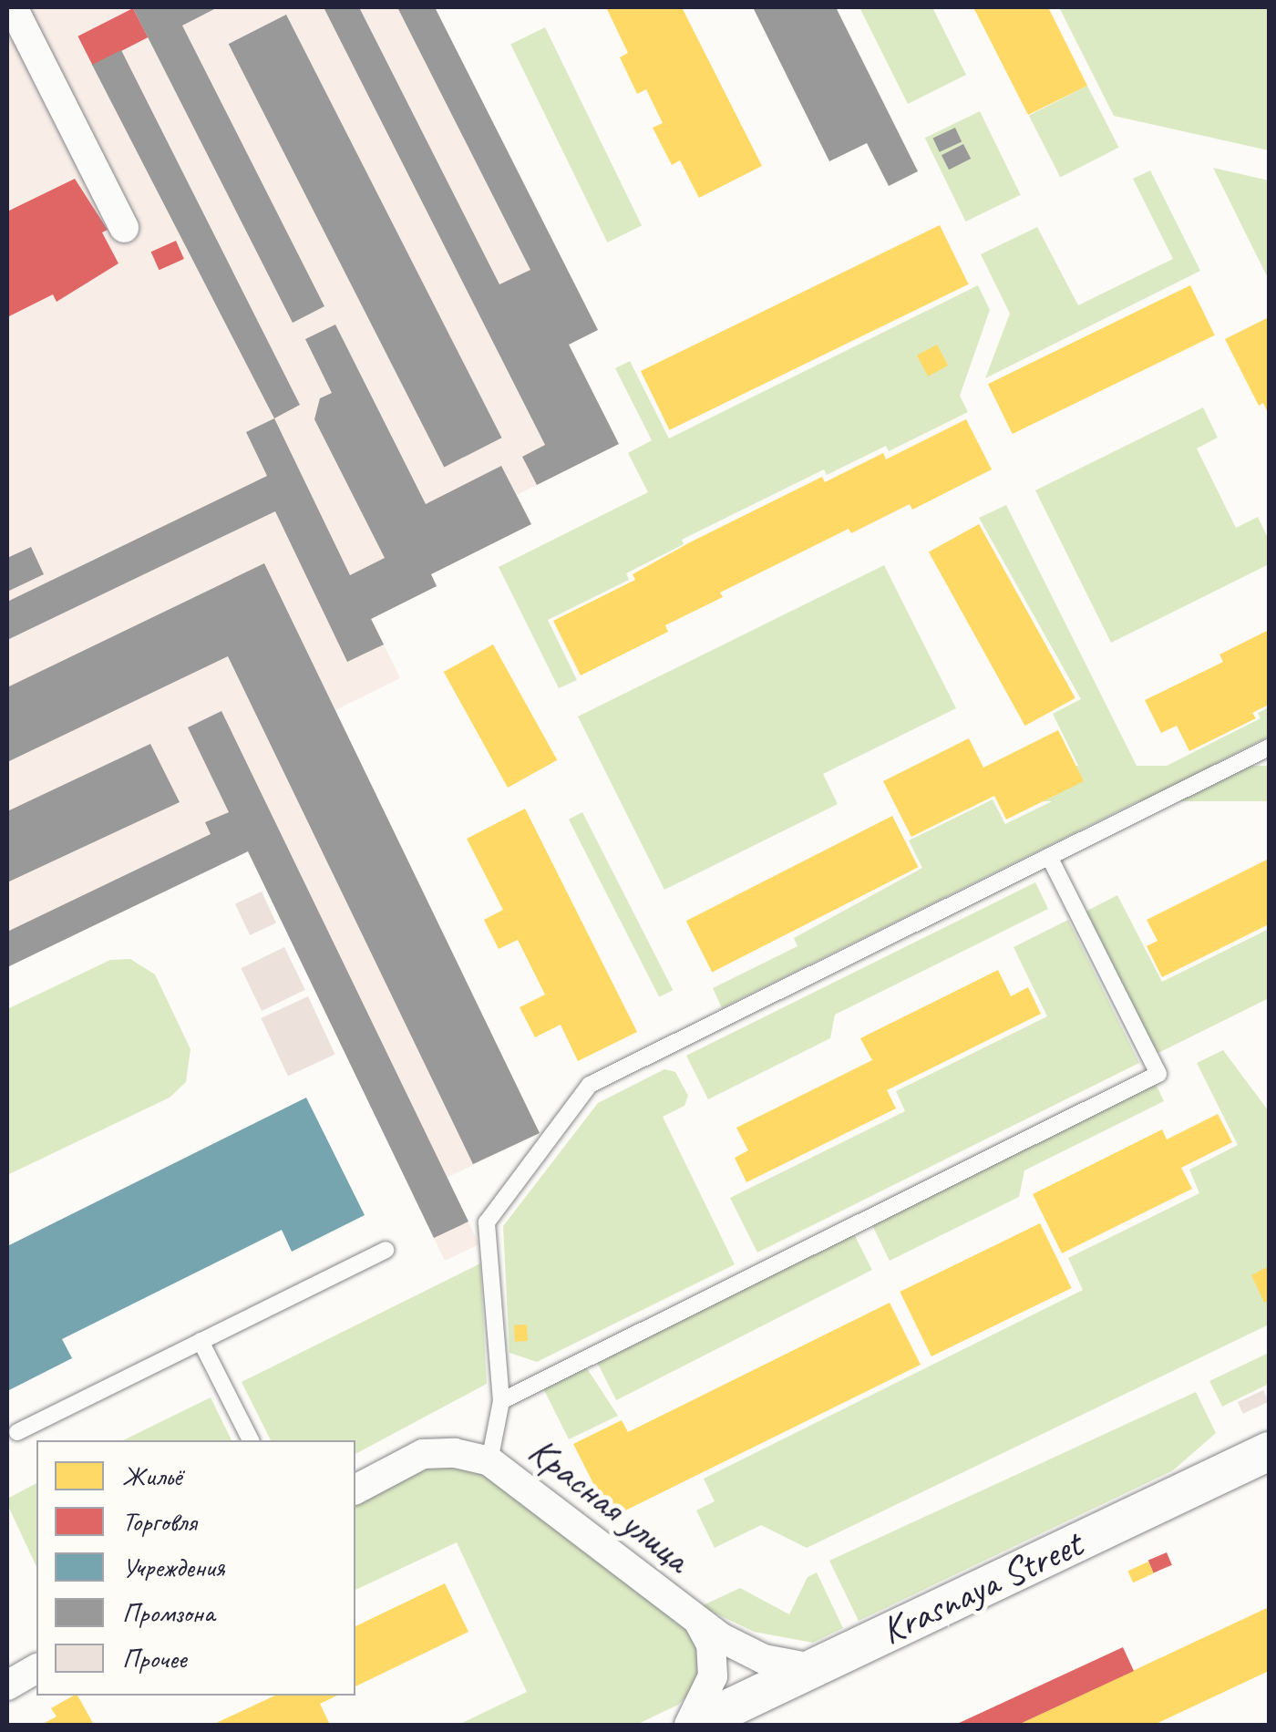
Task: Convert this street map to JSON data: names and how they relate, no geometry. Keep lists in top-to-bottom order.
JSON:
{
  "streets": {
    "street": ["Красная улица", "Krasnaya Street"]
  },
  "crossings": [
    ["Красная улица", "Krasnaya Street"]
  ],
  "legend": [
    "Жильё",
    "Торговля",
    "Учреждения",
    "Промзона",
    "Прочее"
  ]
}
